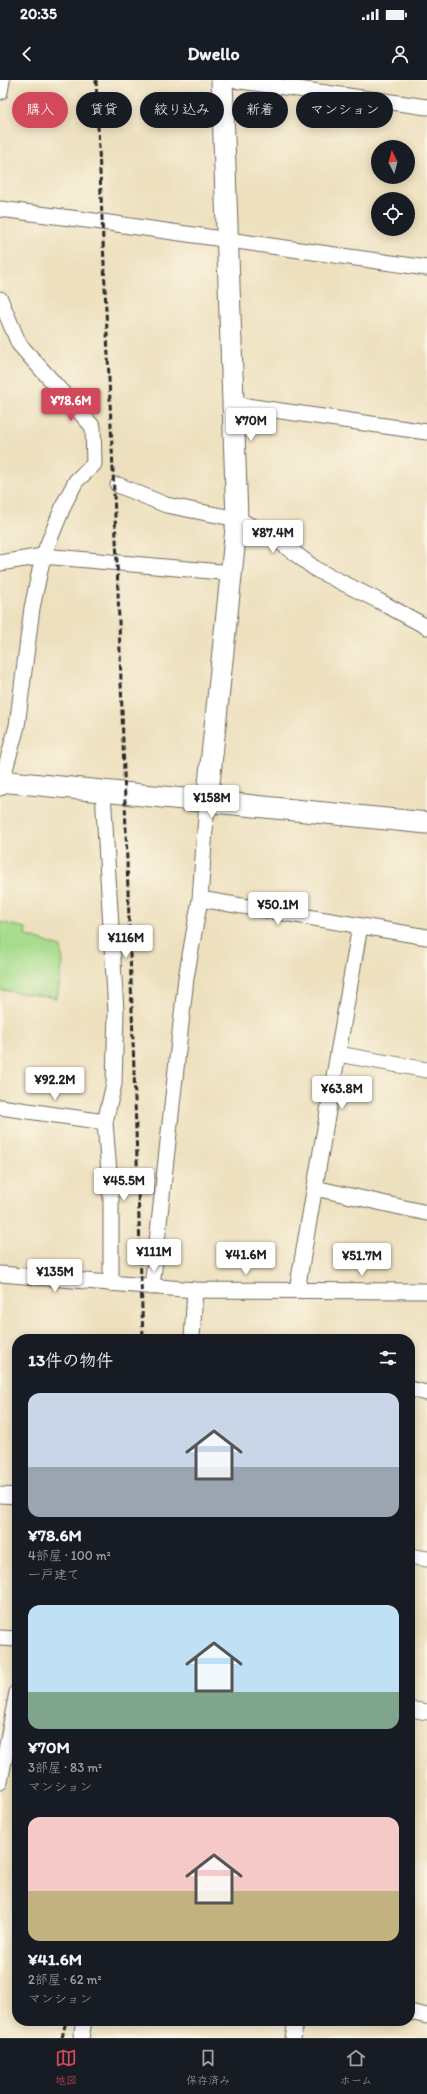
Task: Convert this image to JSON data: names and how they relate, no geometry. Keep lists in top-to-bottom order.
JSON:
{
  "north": "top",
  "page": {
    "status": "20:35",
    "header": "Dwello",
    "chip": [
      "購入",
      "賃貸",
      "絞り込み",
      "新着",
      "マンション"
    ],
    "price": [
      "¥78.6M",
      "¥70M",
      "¥87.4M",
      "¥158M",
      "¥50.1M",
      "¥116M",
      "¥92.2M",
      "¥63.8M",
      "¥45.5M",
      "¥111M",
      "¥41.6M",
      "¥51.7M",
      "¥135M"
    ],
    "heading": "13件の物件",
    "list": [
      {
        "name": "¥78.6M",
        "note": "4部屋 · 100 m² · 一戸建て"
      },
      {
        "name": "¥70M",
        "note": "3部屋 · 83 m² · マンション"
      },
      {
        "name": "¥41.6M",
        "note": "2部屋 · 62 m² · マンション"
      }
    ],
    "tabs": ["地図", "保存済み", "ホーム"]
  }
}
